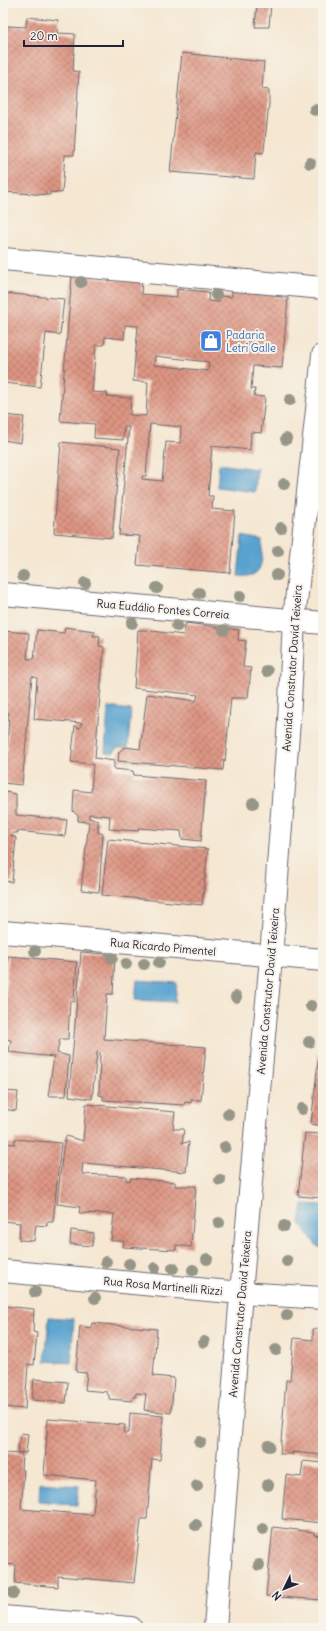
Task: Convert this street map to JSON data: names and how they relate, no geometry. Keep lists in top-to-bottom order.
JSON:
{
  "streets": {
    "street": [
      "Rua Eudálio Fontes Correia",
      "Avenida Construtor David Teixeira",
      "Rua Ricardo Pimentel",
      "Rua Rosa Martinelli Rizzi"
    ]
  },
  "crossings": [
    ["Rua Eudálio Fontes Correia", "Avenida Construtor David Teixeira"],
    ["Avenida Construtor David Teixeira", "Rua Ricardo Pimentel"],
    ["Avenida Construtor David Teixeira", "Rua Rosa Martinelli Rizzi"]
  ],
  "places": {
    "shop": ["Padaria Letri Galle"]
  },
  "scale_bar": "20 m",
  "north": "bottom left"
}
